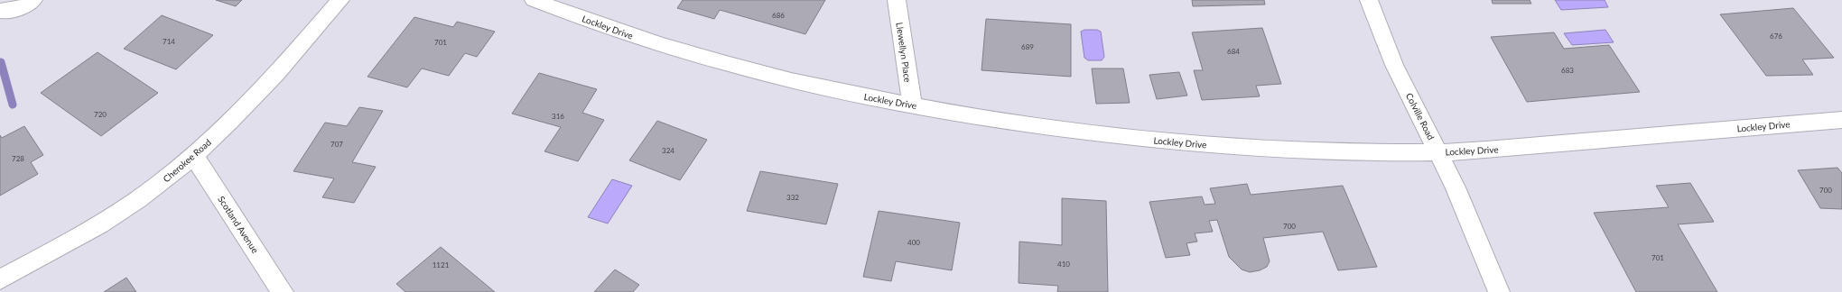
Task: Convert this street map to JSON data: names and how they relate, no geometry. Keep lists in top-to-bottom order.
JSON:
{
  "streets": {
    "street": [
      "Lockley Drive",
      "Llewellyn Place",
      "Colville Road",
      "Cherokee Road",
      "Scotland Avenue"
    ]
  },
  "crossings": [
    ["Lockley Drive", "Llewellyn Place"],
    ["Lockley Drive", "Colville Road"],
    ["Cherokee Road", "Scotland Avenue"]
  ],
  "house_numbers": [
    "686",
    "676",
    "714",
    "701",
    "689",
    "684",
    "683",
    "720",
    "316",
    "707",
    "324",
    "728",
    "700",
    "332",
    "700",
    "400",
    "701",
    "410",
    "1121"
  ]
}
